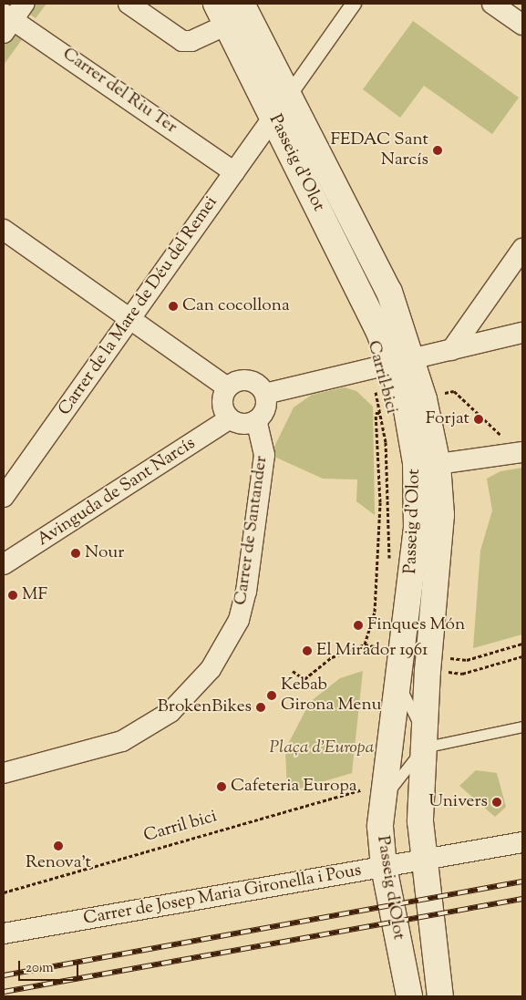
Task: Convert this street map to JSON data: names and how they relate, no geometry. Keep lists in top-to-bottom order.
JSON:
{
  "streets": {
    "main road": ["Passeig d'Olot"],
    "street": [
      "Carrer del Riu Ter",
      "Carrer de la Mare de Déu del Remei",
      "Avinguda de Sant Narcís",
      "Carrer de Santander",
      "Carrer de Josep Maria Gironella i Pous"
    ],
    "path": ["Carril bici"]
  },
  "crossings": [
    ["Carrer del Riu Ter", "Carrer de la Mare de Déu del Remei"],
    ["Passeig d'Olot", "Carrer de la Mare de Déu del Remei"],
    ["Passeig d'Olot", "Carril bici"],
    ["Passeig d'Olot", "Carrer de Josep Maria Gironella i Pous"],
    ["Avinguda de Sant Narcís", "Carrer de Santander"]
  ],
  "parks": ["Plaça d'Europa"],
  "places": [
    "FEDAC Sant Narcís",
    "Can cocollona",
    "Forjat",
    "Nour",
    "MF",
    "Finques Món",
    "El Mirador 1961",
    "Kebab Girona Menu",
    "BrokenBikes",
    "Cafeteria Europa",
    "Univers",
    "Renova't"
  ],
  "scale_bar": "20 m"
}
